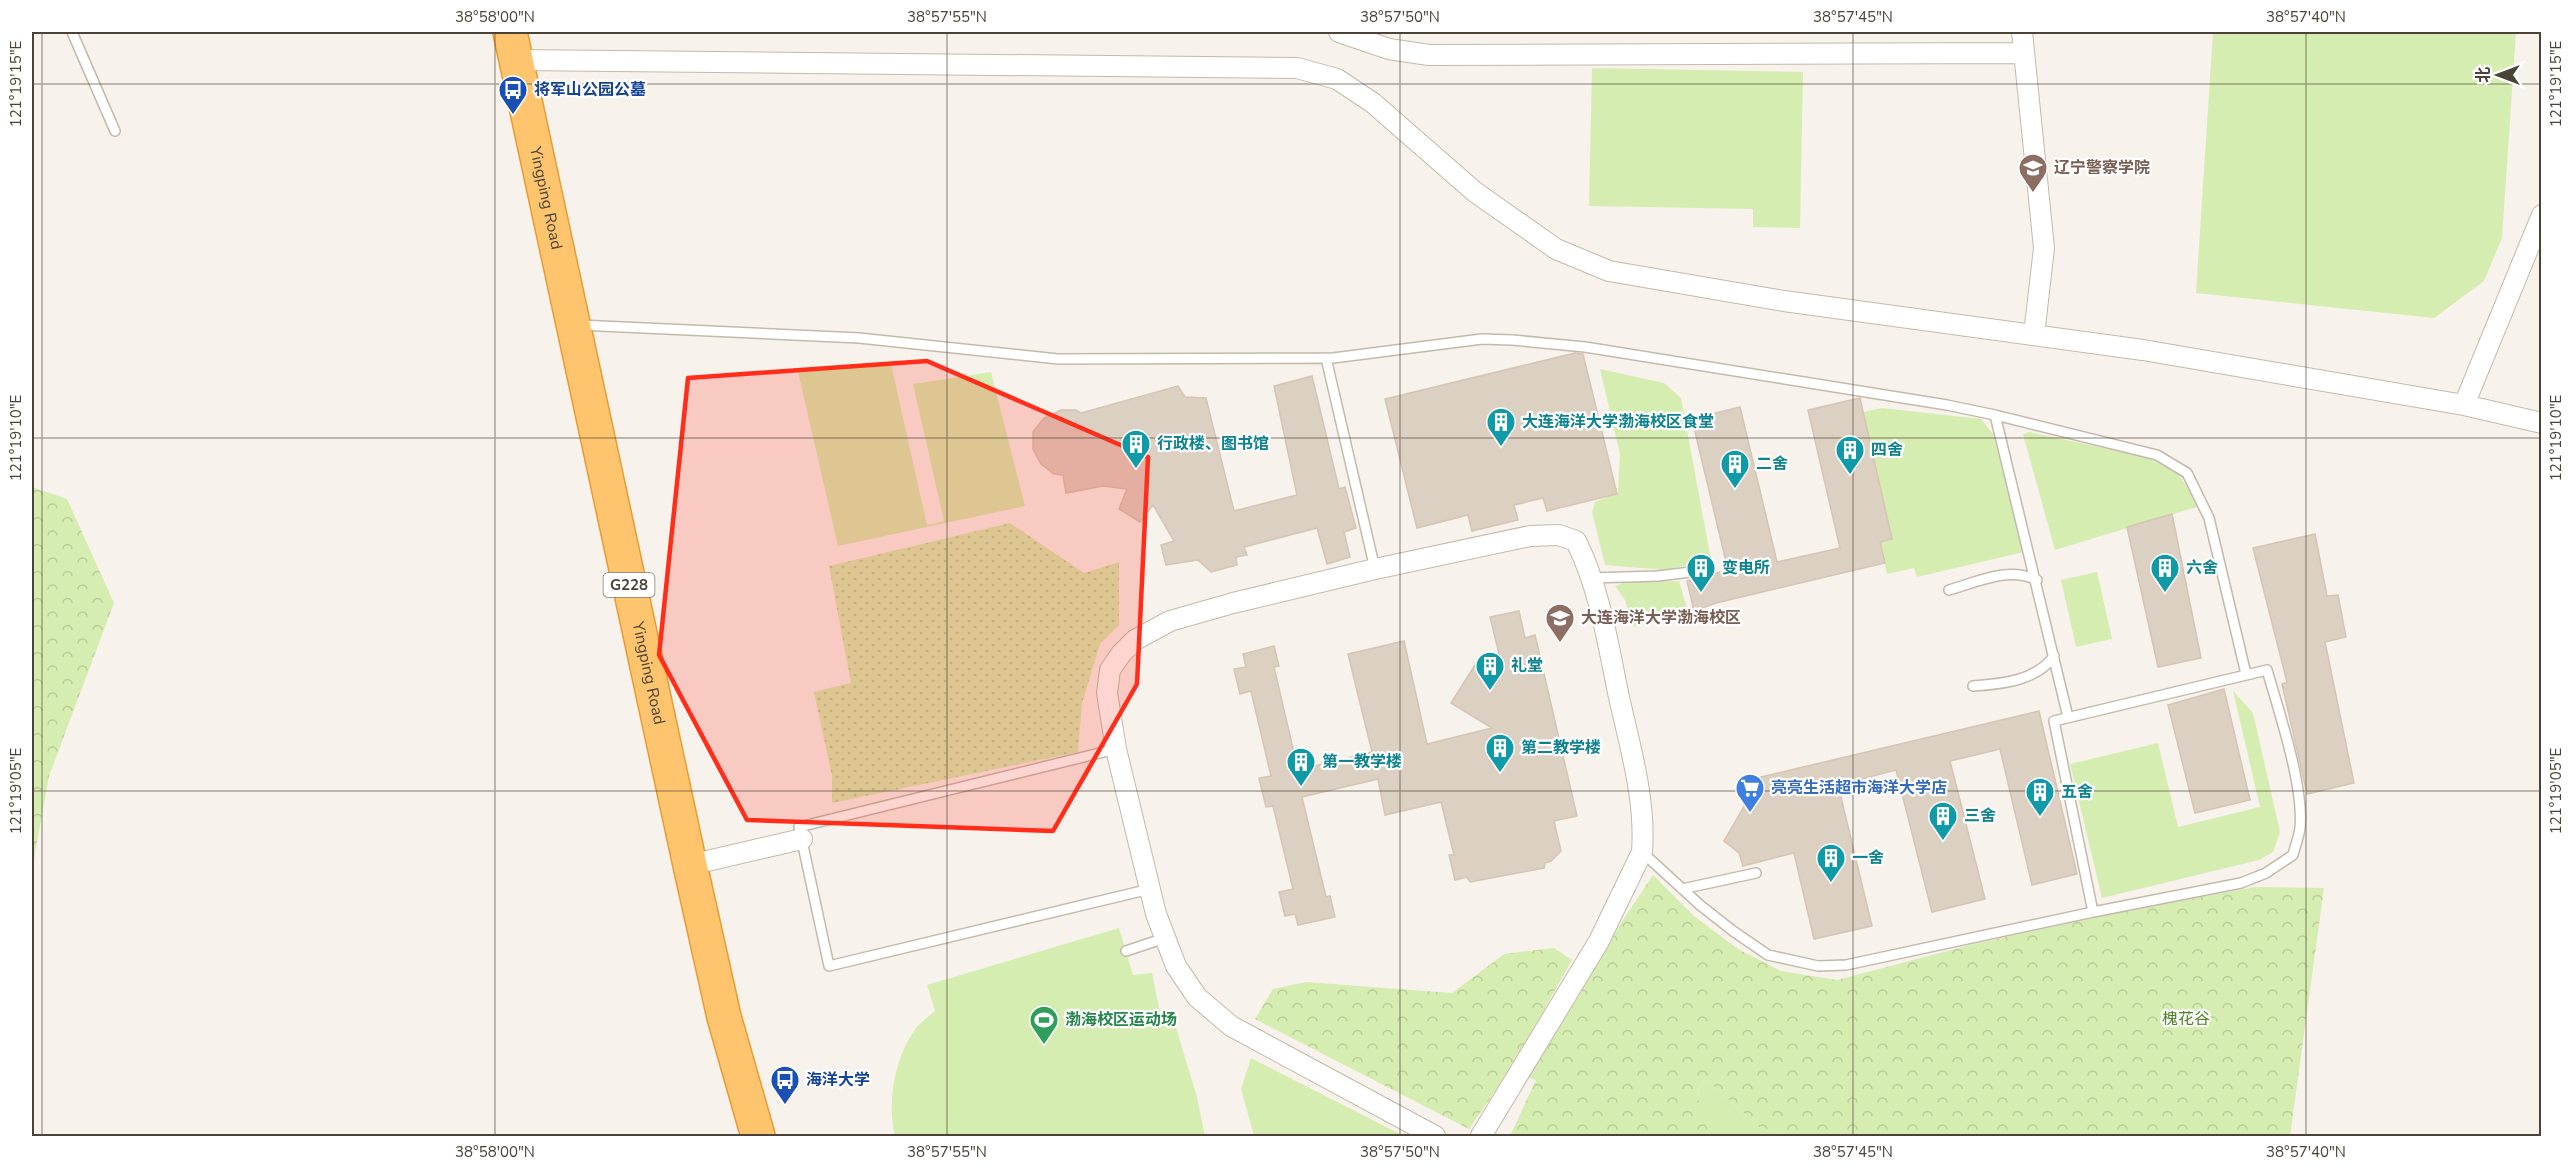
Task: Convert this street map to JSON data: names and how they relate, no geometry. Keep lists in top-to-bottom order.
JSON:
{
  "streets": {
    "highway": ["Yingping Road", "G228"]
  },
  "parks": ["槐花谷"],
  "places": {
    "bus stop": ["将军山公园公墓", "海洋大学"],
    "school or university": ["辽宁警察学院", "大连海洋大学渤海校区"],
    "building": [
      "大连海洋大学渤海校区食堂",
      "行政楼、图书馆",
      "四舍",
      "二舍",
      "变电所",
      "六舍",
      "礼堂",
      "第二教学楼",
      "第一教学楼",
      "五舍",
      "三舍",
      "一舍"
    ],
    "supermarket": ["亮亮生活超市海洋大学店"],
    "sports": ["渤海校区运动场"]
  },
  "north": "left",
  "coordinates": [
    "38°58'00\"N",
    "38°57'55\"N",
    "38°57'50\"N",
    "38°57'45\"N",
    "38°57'40\"N",
    "121°19'15\"E",
    "121°19'10\"E",
    "121°19'05\"E"
  ]
}
